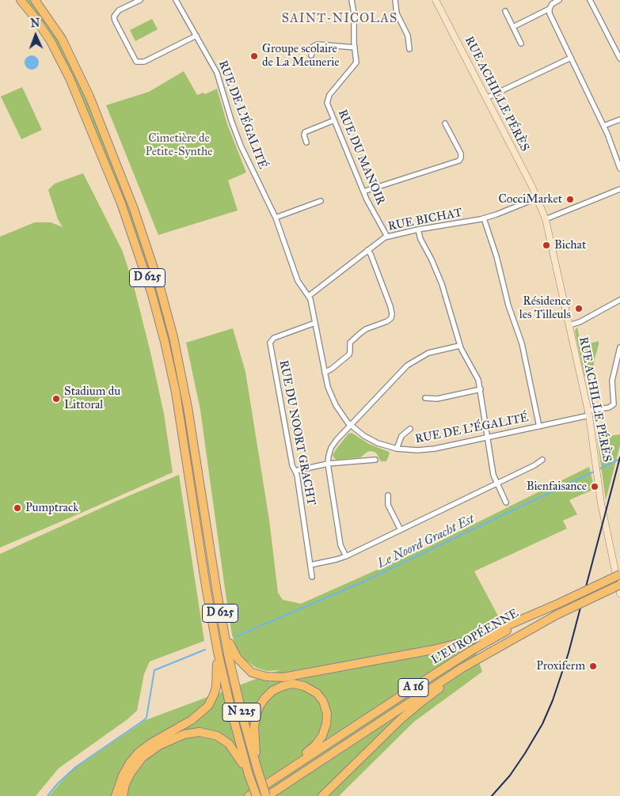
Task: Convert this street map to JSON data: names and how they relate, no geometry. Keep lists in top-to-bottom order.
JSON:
{
  "streets": {
    "highway": [
      "D 625",
      "L'EUROPÉENNE",
      "A 16",
      "N 225"
    ],
    "street": [
      "RUE ACHILLE PÉRÈS",
      "RUE DE L'ÉGALITÉ",
      "RUE DU MANOIR",
      "RUE BICHAT",
      "RUE DU NOORT GRACHT"
    ]
  },
  "crossings": [
    ["RUE ACHILLE PÉRÈS", "RUE DE L'ÉGALITÉ"],
    ["RUE ACHILLE PÉRÈS", "RUE BICHAT"],
    ["RUE DE L'ÉGALITÉ", "RUE BICHAT"],
    ["RUE DE L'ÉGALITÉ", "RUE DU NOORT GRACHT"],
    ["RUE DU MANOIR", "RUE BICHAT"],
    ["D 625", "N 225"],
    ["L'EUROPÉENNE", "N 225"]
  ],
  "districts": ["SAINT-NICOLAS"],
  "water": ["Le Noord Gracht Est"],
  "parks": ["Cimetière de Petite-Synthe"],
  "places": [
    "Groupe scolaire de La Meunerie",
    "CocciMarket",
    "Bichat",
    "Résidence les Tilleuls",
    "Stadium du Littoral",
    "Bienfaisance",
    "Pumptrack",
    "Proxiferm"
  ],
  "north": "top"
}
